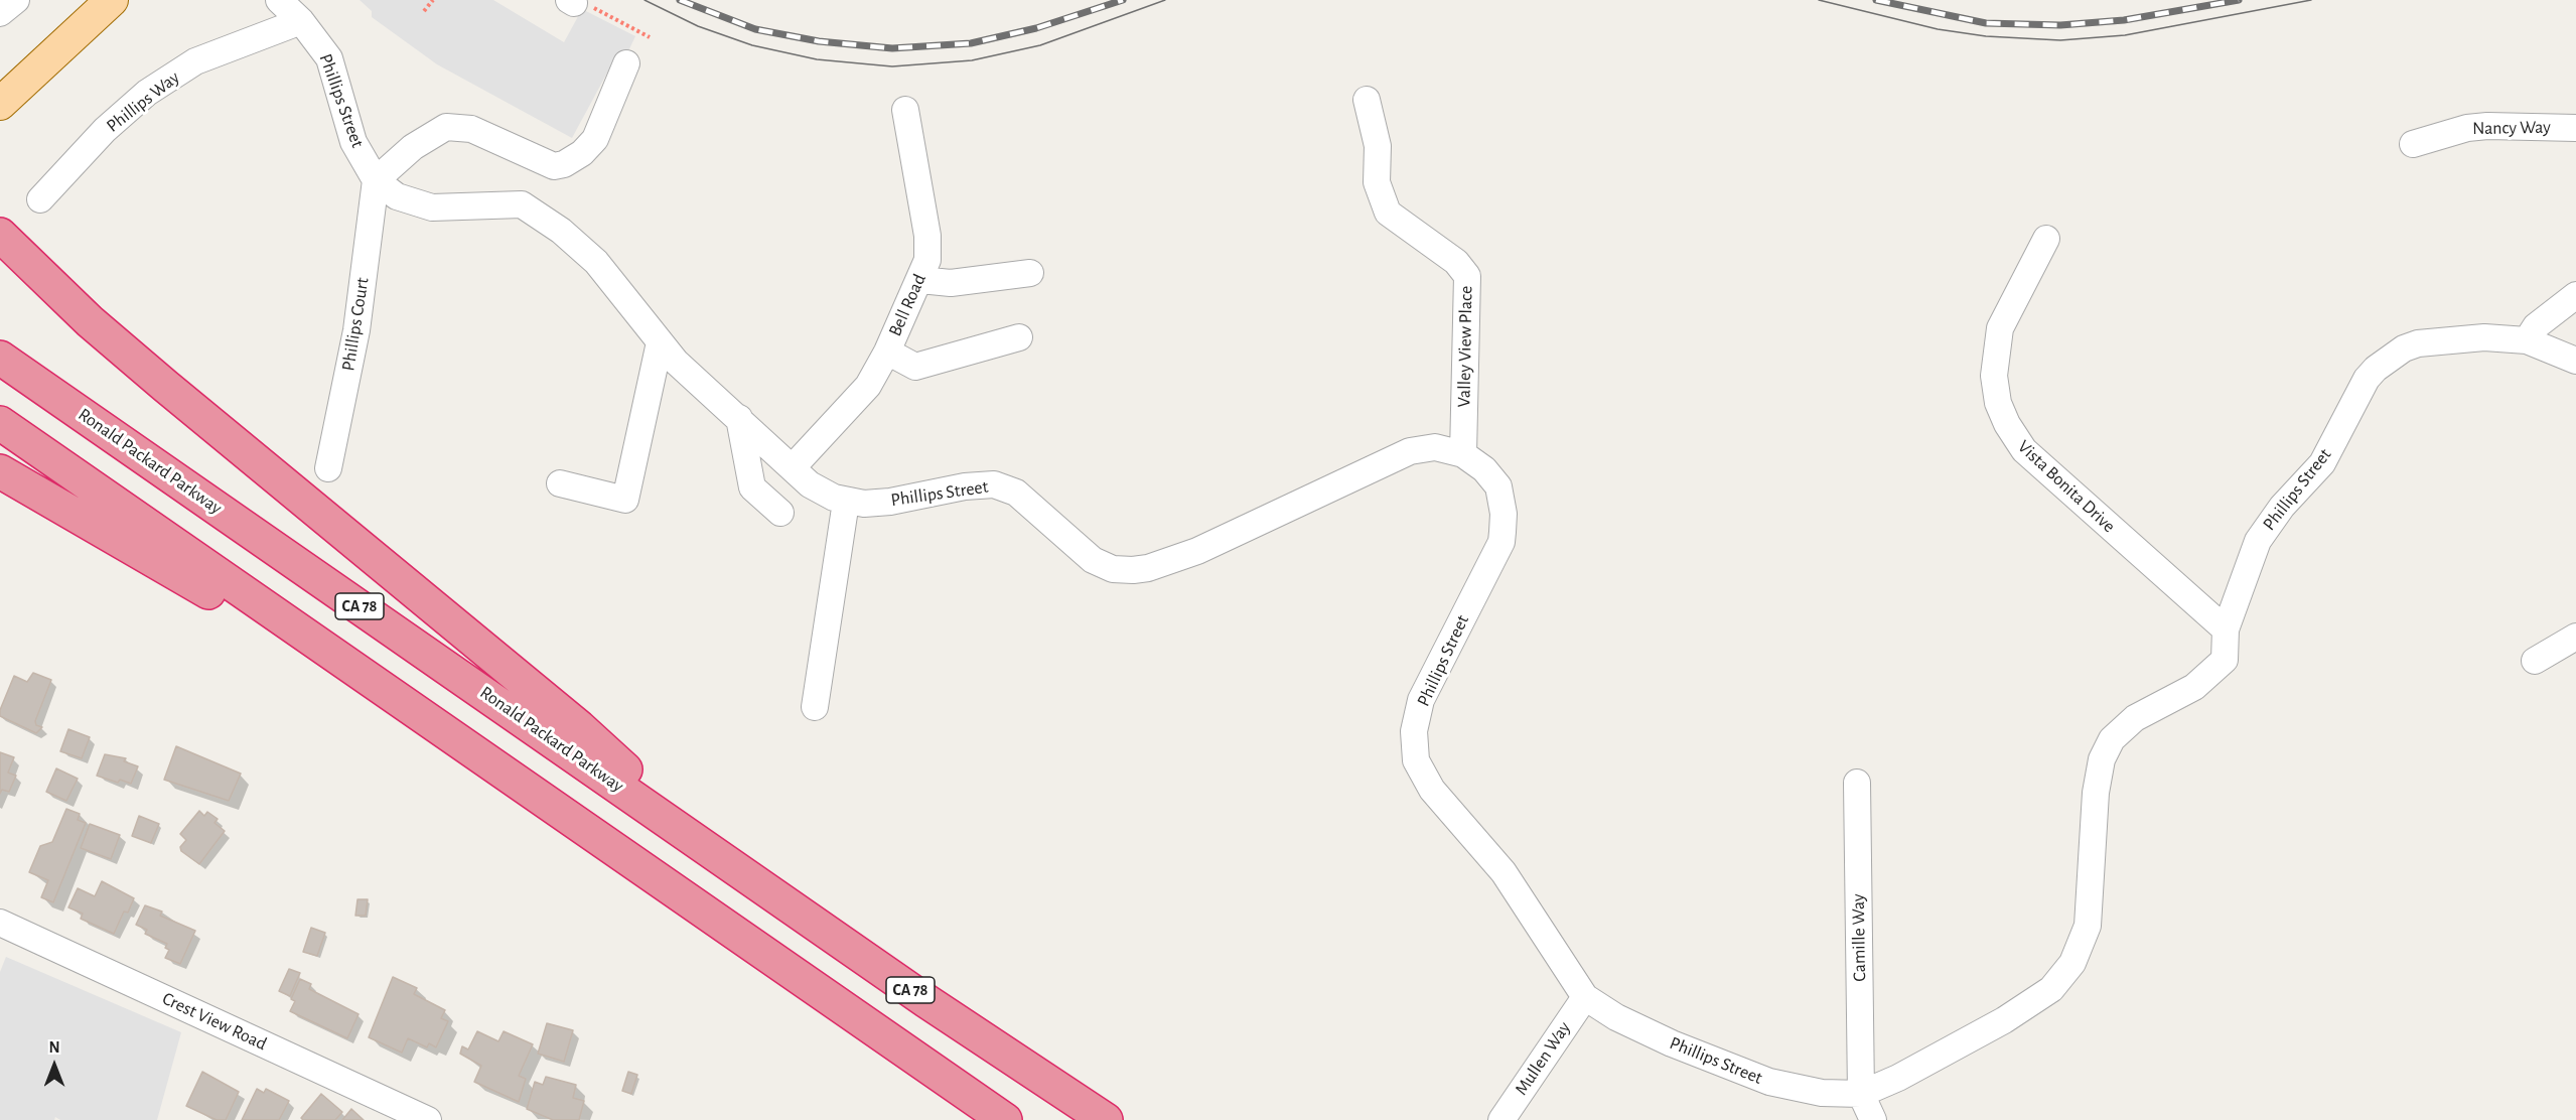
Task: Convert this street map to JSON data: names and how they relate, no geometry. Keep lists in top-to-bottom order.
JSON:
{
  "streets": {
    "highway": ["Ronald Packard Parkway", "CA 78"],
    "street": [
      "Phillips Street",
      "Phillips Way",
      "Nancy Way",
      "Bell Road",
      "Phillips Court",
      "Valley View Place",
      "Vista Bonita Drive",
      "Camille Way",
      "Crest View Road",
      "Mullen Way"
    ]
  },
  "crossings": [
    ["Phillips Street", "Phillips Way"],
    ["Phillips Street", "Bell Road"],
    ["Phillips Street", "Phillips Court"],
    ["Phillips Street", "Valley View Place"],
    ["Phillips Street", "Vista Bonita Drive"],
    ["Phillips Street", "Camille Way"],
    ["Phillips Street", "Mullen Way"]
  ],
  "north": "top"
}
